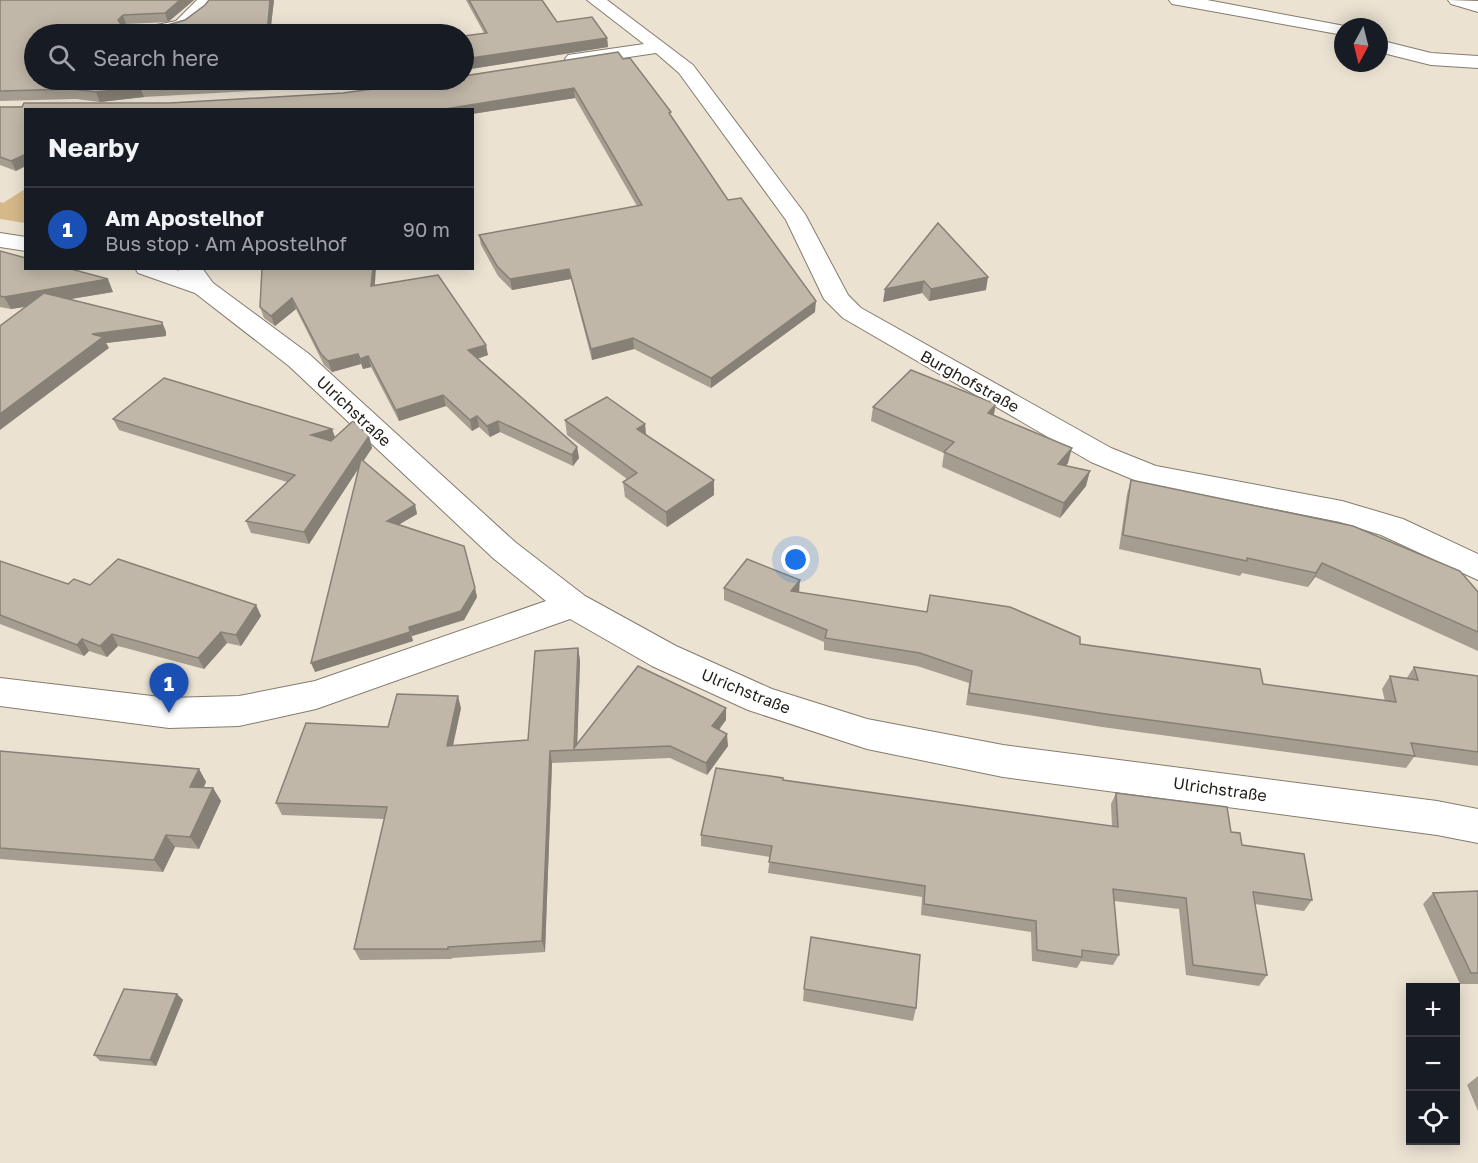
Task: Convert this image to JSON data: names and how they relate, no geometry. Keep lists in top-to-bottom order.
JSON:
{
  "streets": {
    "street": ["Burghofstraße", "Ulrichstraße"]
  },
  "north": "bottom",
  "page": {
    "search": "Search here",
    "heading": "Nearby",
    "list": [
      {
        "mark": "1",
        "name": "Am Apostelhof",
        "note": "Bus stop · Am Apostelhof",
        "value": "90 m"
      }
    ],
    "pins": "1",
    "map_buttons": ["+", "−"]
  }
}
